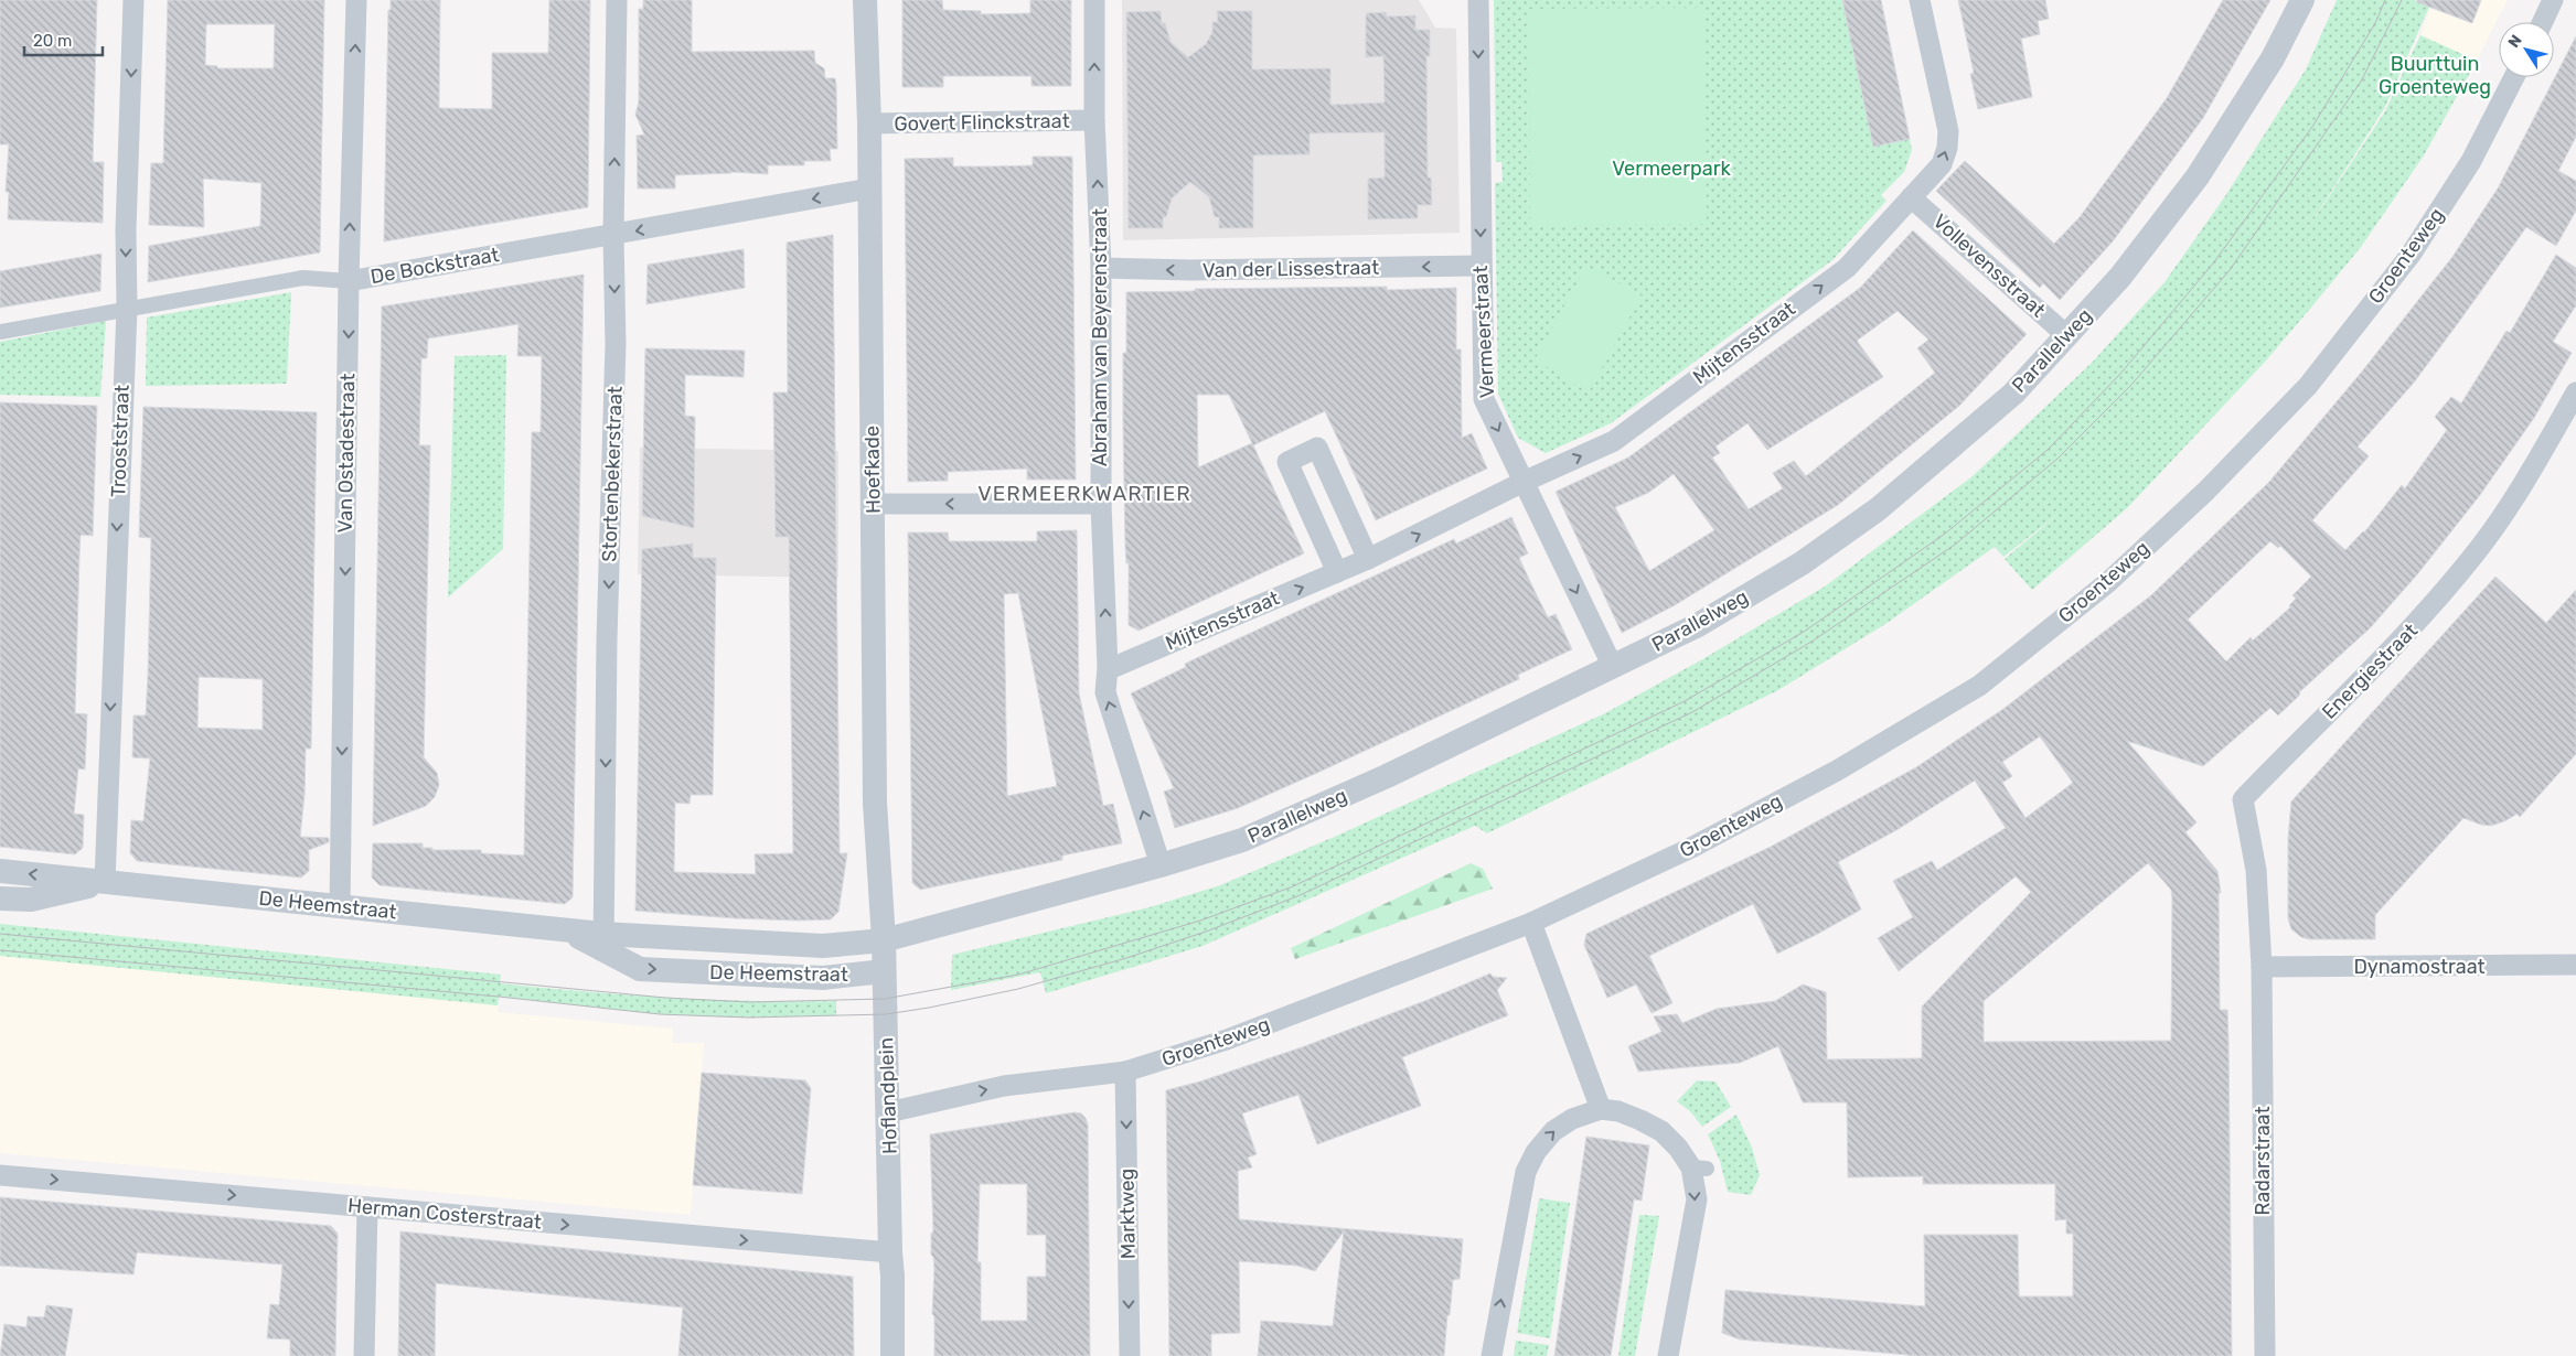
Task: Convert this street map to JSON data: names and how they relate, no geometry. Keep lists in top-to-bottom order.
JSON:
{
  "streets": {
    "street": [
      "Govert Flinckstraat",
      "Groenteweg",
      "De Bockstraat",
      "Vollevensstraat",
      "Van der Lissestraat",
      "Vermeerstraat",
      "Abraham van Beyerenstraat",
      "Mijtensstraat",
      "Parallelweg",
      "Trooststraat",
      "Van Ostadestraat",
      "Hoefkade",
      "Stortenbekerstraat",
      "Energiestraat",
      "De Heemstraat",
      "Dynamostraat",
      "Hoflandplein",
      "Radarstraat",
      "Herman Costerstraat",
      "Marktweg"
    ]
  },
  "crossings": [
    ["Govert Flinckstraat", "Abraham van Beyerenstraat"],
    ["Govert Flinckstraat", "Hoefkade"],
    ["Groenteweg", "Hoflandplein"],
    ["Groenteweg", "Marktweg"],
    ["De Bockstraat", "Trooststraat"],
    ["De Bockstraat", "Van Ostadestraat"],
    ["De Bockstraat", "Hoefkade"],
    ["De Bockstraat", "Stortenbekerstraat"],
    ["Vollevensstraat", "Mijtensstraat"],
    ["Vollevensstraat", "Parallelweg"],
    ["Van der Lissestraat", "Vermeerstraat"],
    ["Van der Lissestraat", "Abraham van Beyerenstraat"],
    ["Vermeerstraat", "Mijtensstraat"],
    ["Vermeerstraat", "Parallelweg"],
    ["Abraham van Beyerenstraat", "Mijtensstraat"],
    ["Abraham van Beyerenstraat", "Parallelweg"],
    ["Parallelweg", "Hoefkade"],
    ["Parallelweg", "De Heemstraat"],
    ["Parallelweg", "Hoflandplein"],
    ["Trooststraat", "De Heemstraat"],
    ["Van Ostadestraat", "De Heemstraat"],
    ["Hoefkade", "De Heemstraat"],
    ["Hoefkade", "Hoflandplein"],
    ["Stortenbekerstraat", "De Heemstraat"],
    ["Energiestraat", "Dynamostraat"],
    ["Energiestraat", "Radarstraat"],
    ["De Heemstraat", "Hoflandplein"],
    ["Dynamostraat", "Radarstraat"],
    ["Hoflandplein", "Herman Costerstraat"]
  ],
  "one_way": [
    "Van der Lissestraat",
    "Vermeerstraat",
    "Abraham van Beyerenstraat",
    "Mijtensstraat",
    "Trooststraat",
    "Herman Costerstraat",
    "Marktweg"
  ],
  "districts": ["VERMEERKWARTIER"],
  "parks": ["Buurttuin Groenteweg", "Vermeerpark"],
  "scale_bar": "20 m",
  "north": "top left"
}
